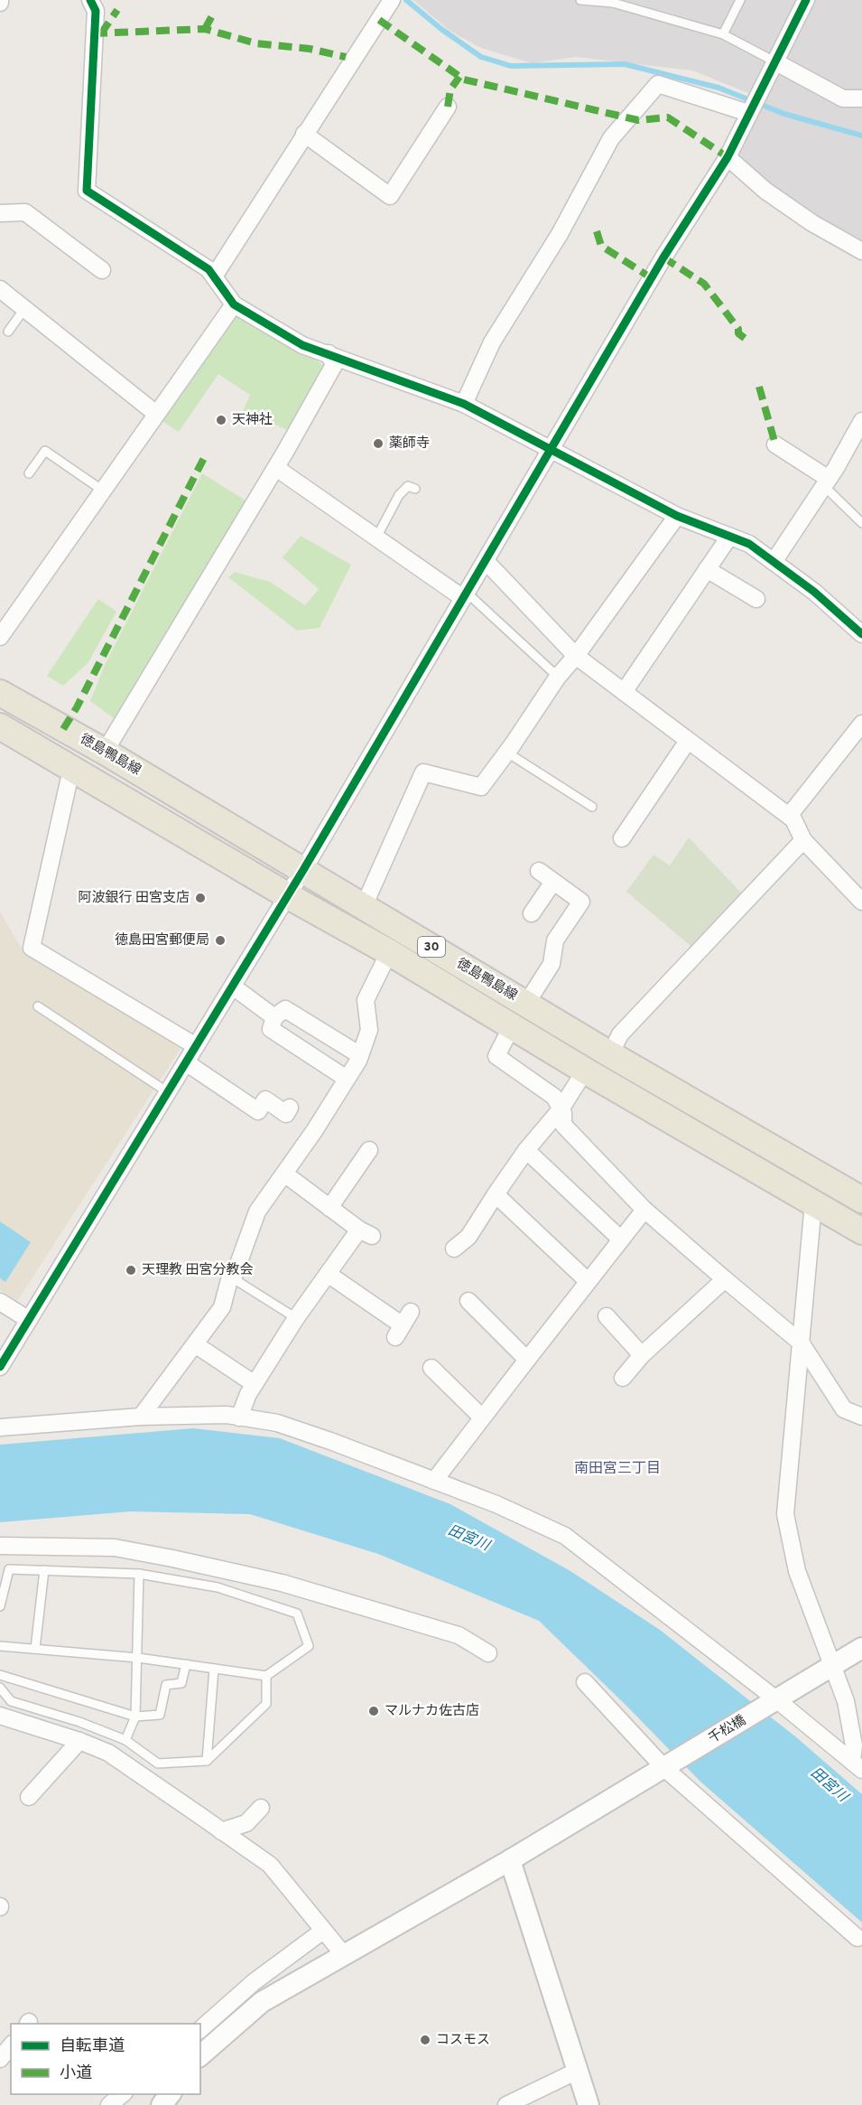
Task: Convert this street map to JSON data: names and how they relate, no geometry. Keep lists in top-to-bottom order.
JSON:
{
  "streets": {
    "main road": ["徳島鴨島線", "30"],
    "street": ["千松橋"]
  },
  "districts": ["南田宮三丁目"],
  "water": ["田宮川"],
  "places": [
    "天神社",
    "薬師寺",
    "阿波銀行 田宮支店",
    "徳島田宮郵便局",
    "天理教 田宮分教会",
    "マルナカ佐古店",
    "コスモス"
  ],
  "legend": ["自転車道", "小道"]
}
